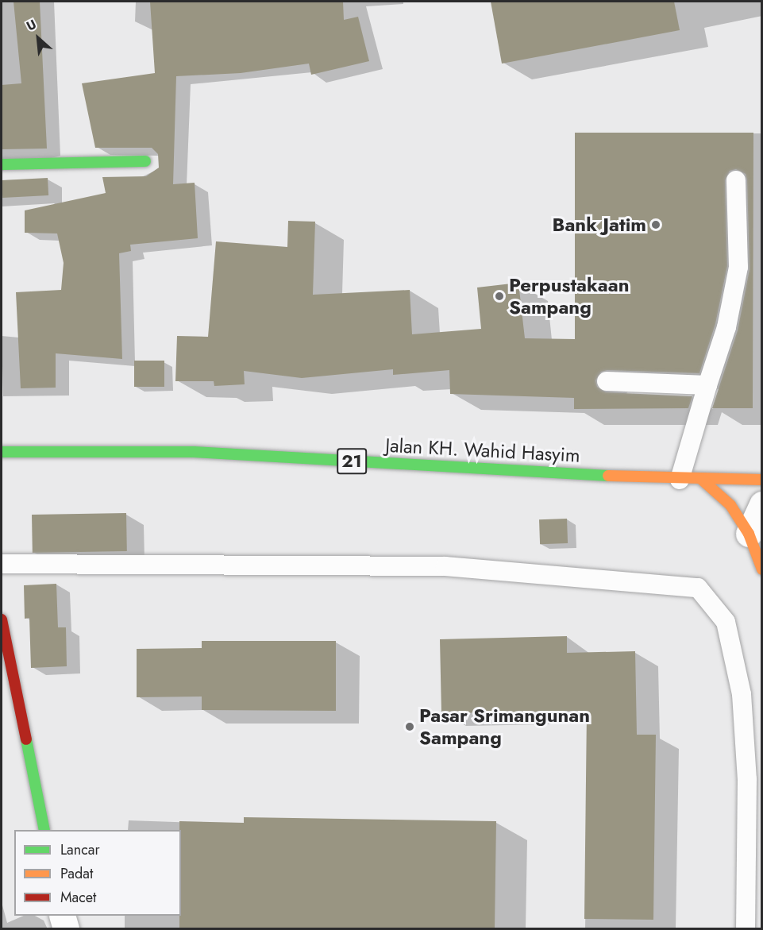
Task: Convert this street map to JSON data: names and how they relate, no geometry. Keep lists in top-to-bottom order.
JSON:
{
  "streets": {
    "main road": ["Jalan KH. Wahid Hasyim", "21"]
  },
  "places": ["Bank Jatim", "Perpustakaan Sampang", "Pasar Srimangunan Sampang"],
  "legend": ["Lancar", "Padat", "Macet"],
  "north": "top left"
}
